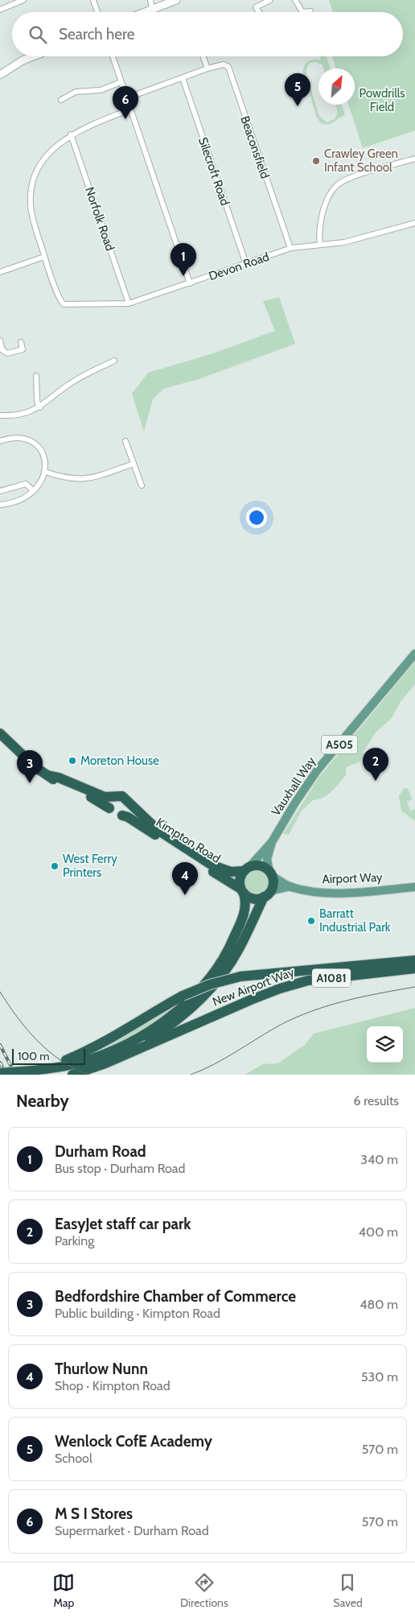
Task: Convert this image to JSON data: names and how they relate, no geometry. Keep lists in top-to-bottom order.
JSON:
{
  "streets": {
    "highway": ["Kimpton Road", "A1081", "New Airport Way"],
    "main road": ["A505", "Vauxhall Way", "Airport Way"],
    "street": [
      "Beaconsfield",
      "Silecroft Road",
      "Norfolk Road",
      "Devon Road"
    ]
  },
  "crossings": [
    ["Beaconsfield", "Devon Road"],
    ["Silecroft Road", "Devon Road"],
    ["Norfolk Road", "Devon Road"],
    ["Vauxhall Way", "Kimpton Road"],
    ["Vauxhall Way", "Airport Way"],
    ["Vauxhall Way", "New Airport Way"],
    ["Kimpton Road", "Airport Way"],
    ["Kimpton Road", "New Airport Way"],
    ["Airport Way", "New Airport Way"]
  ],
  "parks": ["Powdrills Field"],
  "places": [
    "Crawley Green Infant School",
    "Moreton House",
    "West Ferry Printers",
    "Barratt Industrial Park"
  ],
  "scale_bar": "100 m",
  "north": "top right",
  "page": {
    "search": "Search here",
    "pins": [
      "5",
      "6",
      "1",
      "2",
      "3",
      "4"
    ],
    "scale": "100 m",
    "heading": ["Nearby", "6 results"],
    "list": [
      {
        "mark": "1",
        "name": "Durham Road",
        "note": "Bus stop · Durham Road",
        "value": "340 m"
      },
      {
        "mark": "2",
        "name": "EasyJet staff car park",
        "note": "Parking",
        "value": "400 m"
      },
      {
        "mark": "3",
        "name": "Bedfordshire Chamber of Commerce",
        "note": "Public building · Kimpton Road",
        "value": "480 m"
      },
      {
        "mark": "4",
        "name": "Thurlow Nunn",
        "note": "Shop · Kimpton Road",
        "value": "530 m"
      },
      {
        "mark": "5",
        "name": "Wenlock CofE Academy",
        "note": "School",
        "value": "570 m"
      },
      {
        "mark": "6",
        "name": "M S I Stores",
        "note": "Supermarket · Durham Road",
        "value": "570 m"
      }
    ],
    "nav": ["Map", "Directions", "Saved"]
  }
}
